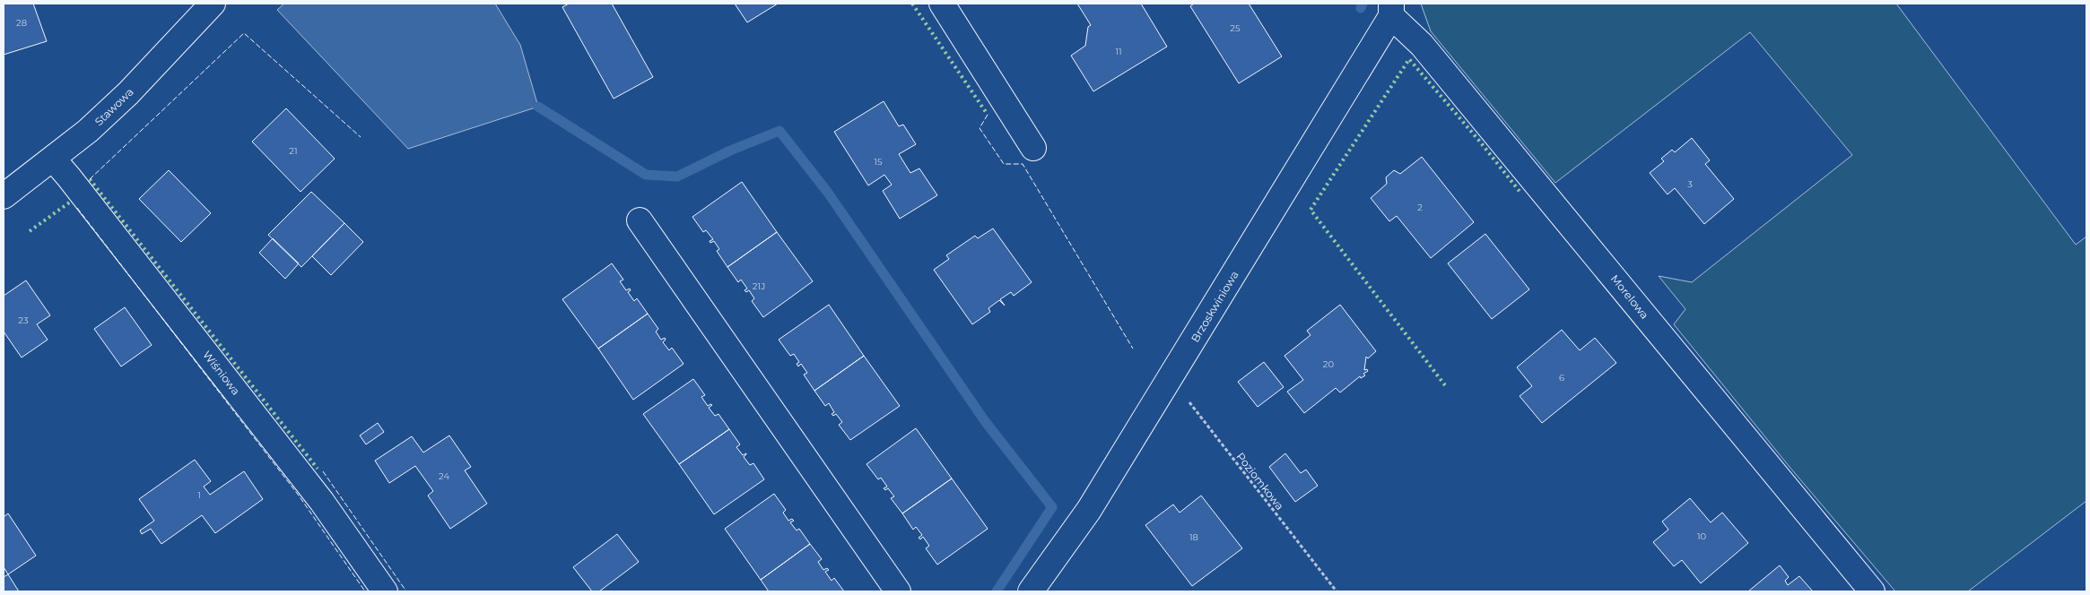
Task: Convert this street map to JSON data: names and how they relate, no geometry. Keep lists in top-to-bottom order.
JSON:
{
  "streets": {
    "street": [
      "Stawowa",
      "Morelowa",
      "Brzoskwiniowa",
      "Wiśniowa"
    ],
    "path": ["Poziomkowa"]
  },
  "crossings": [
    ["Stawowa", "Wiśniowa"],
    ["Morelowa", "Brzoskwiniowa"],
    ["Brzoskwiniowa", "Poziomkowa"]
  ],
  "house_numbers": [
    "28",
    "25",
    "11",
    "21",
    "15",
    "3",
    "2",
    "21J",
    "23",
    "20",
    "6",
    "24",
    "1",
    "10",
    "18"
  ]
}
